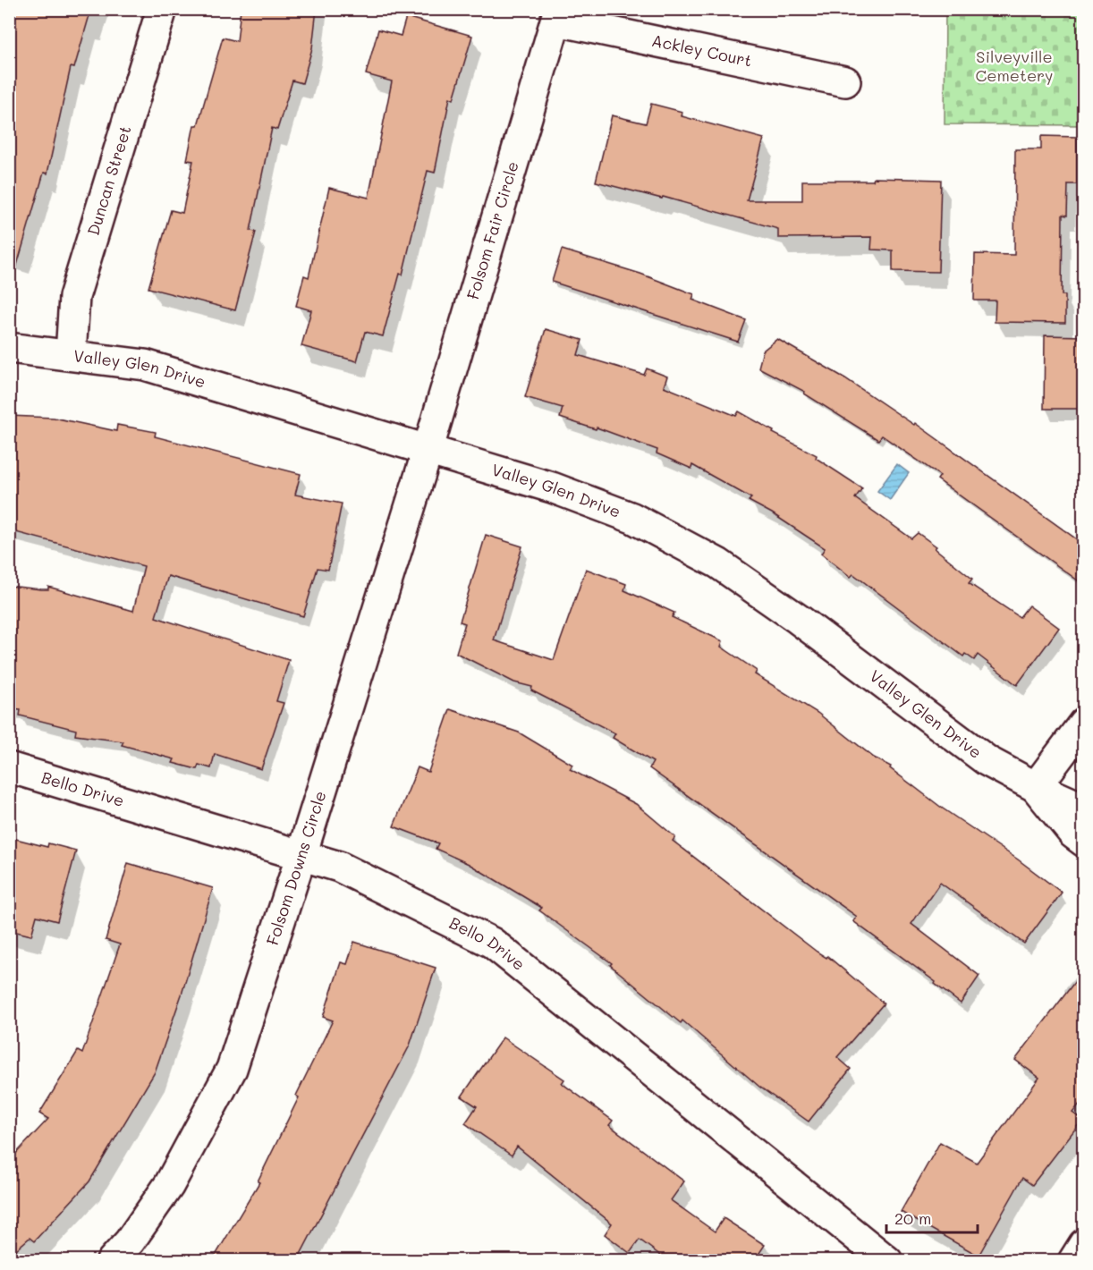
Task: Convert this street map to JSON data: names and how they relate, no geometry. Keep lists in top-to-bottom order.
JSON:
{
  "streets": {
    "street": [
      "Ackley Court",
      "Duncan Street",
      "Folsom Fair Circle",
      "Valley Glen Drive",
      "Bello Drive",
      "Folsom Downs Circle"
    ]
  },
  "crossings": [
    ["Ackley Court", "Folsom Fair Circle"],
    ["Duncan Street", "Valley Glen Drive"],
    ["Folsom Fair Circle", "Valley Glen Drive"],
    ["Folsom Fair Circle", "Folsom Downs Circle"],
    ["Valley Glen Drive", "Folsom Downs Circle"],
    ["Bello Drive", "Folsom Downs Circle"]
  ],
  "parks": ["Silveyville Cemetery"],
  "scale_bar": "20 m"
}
